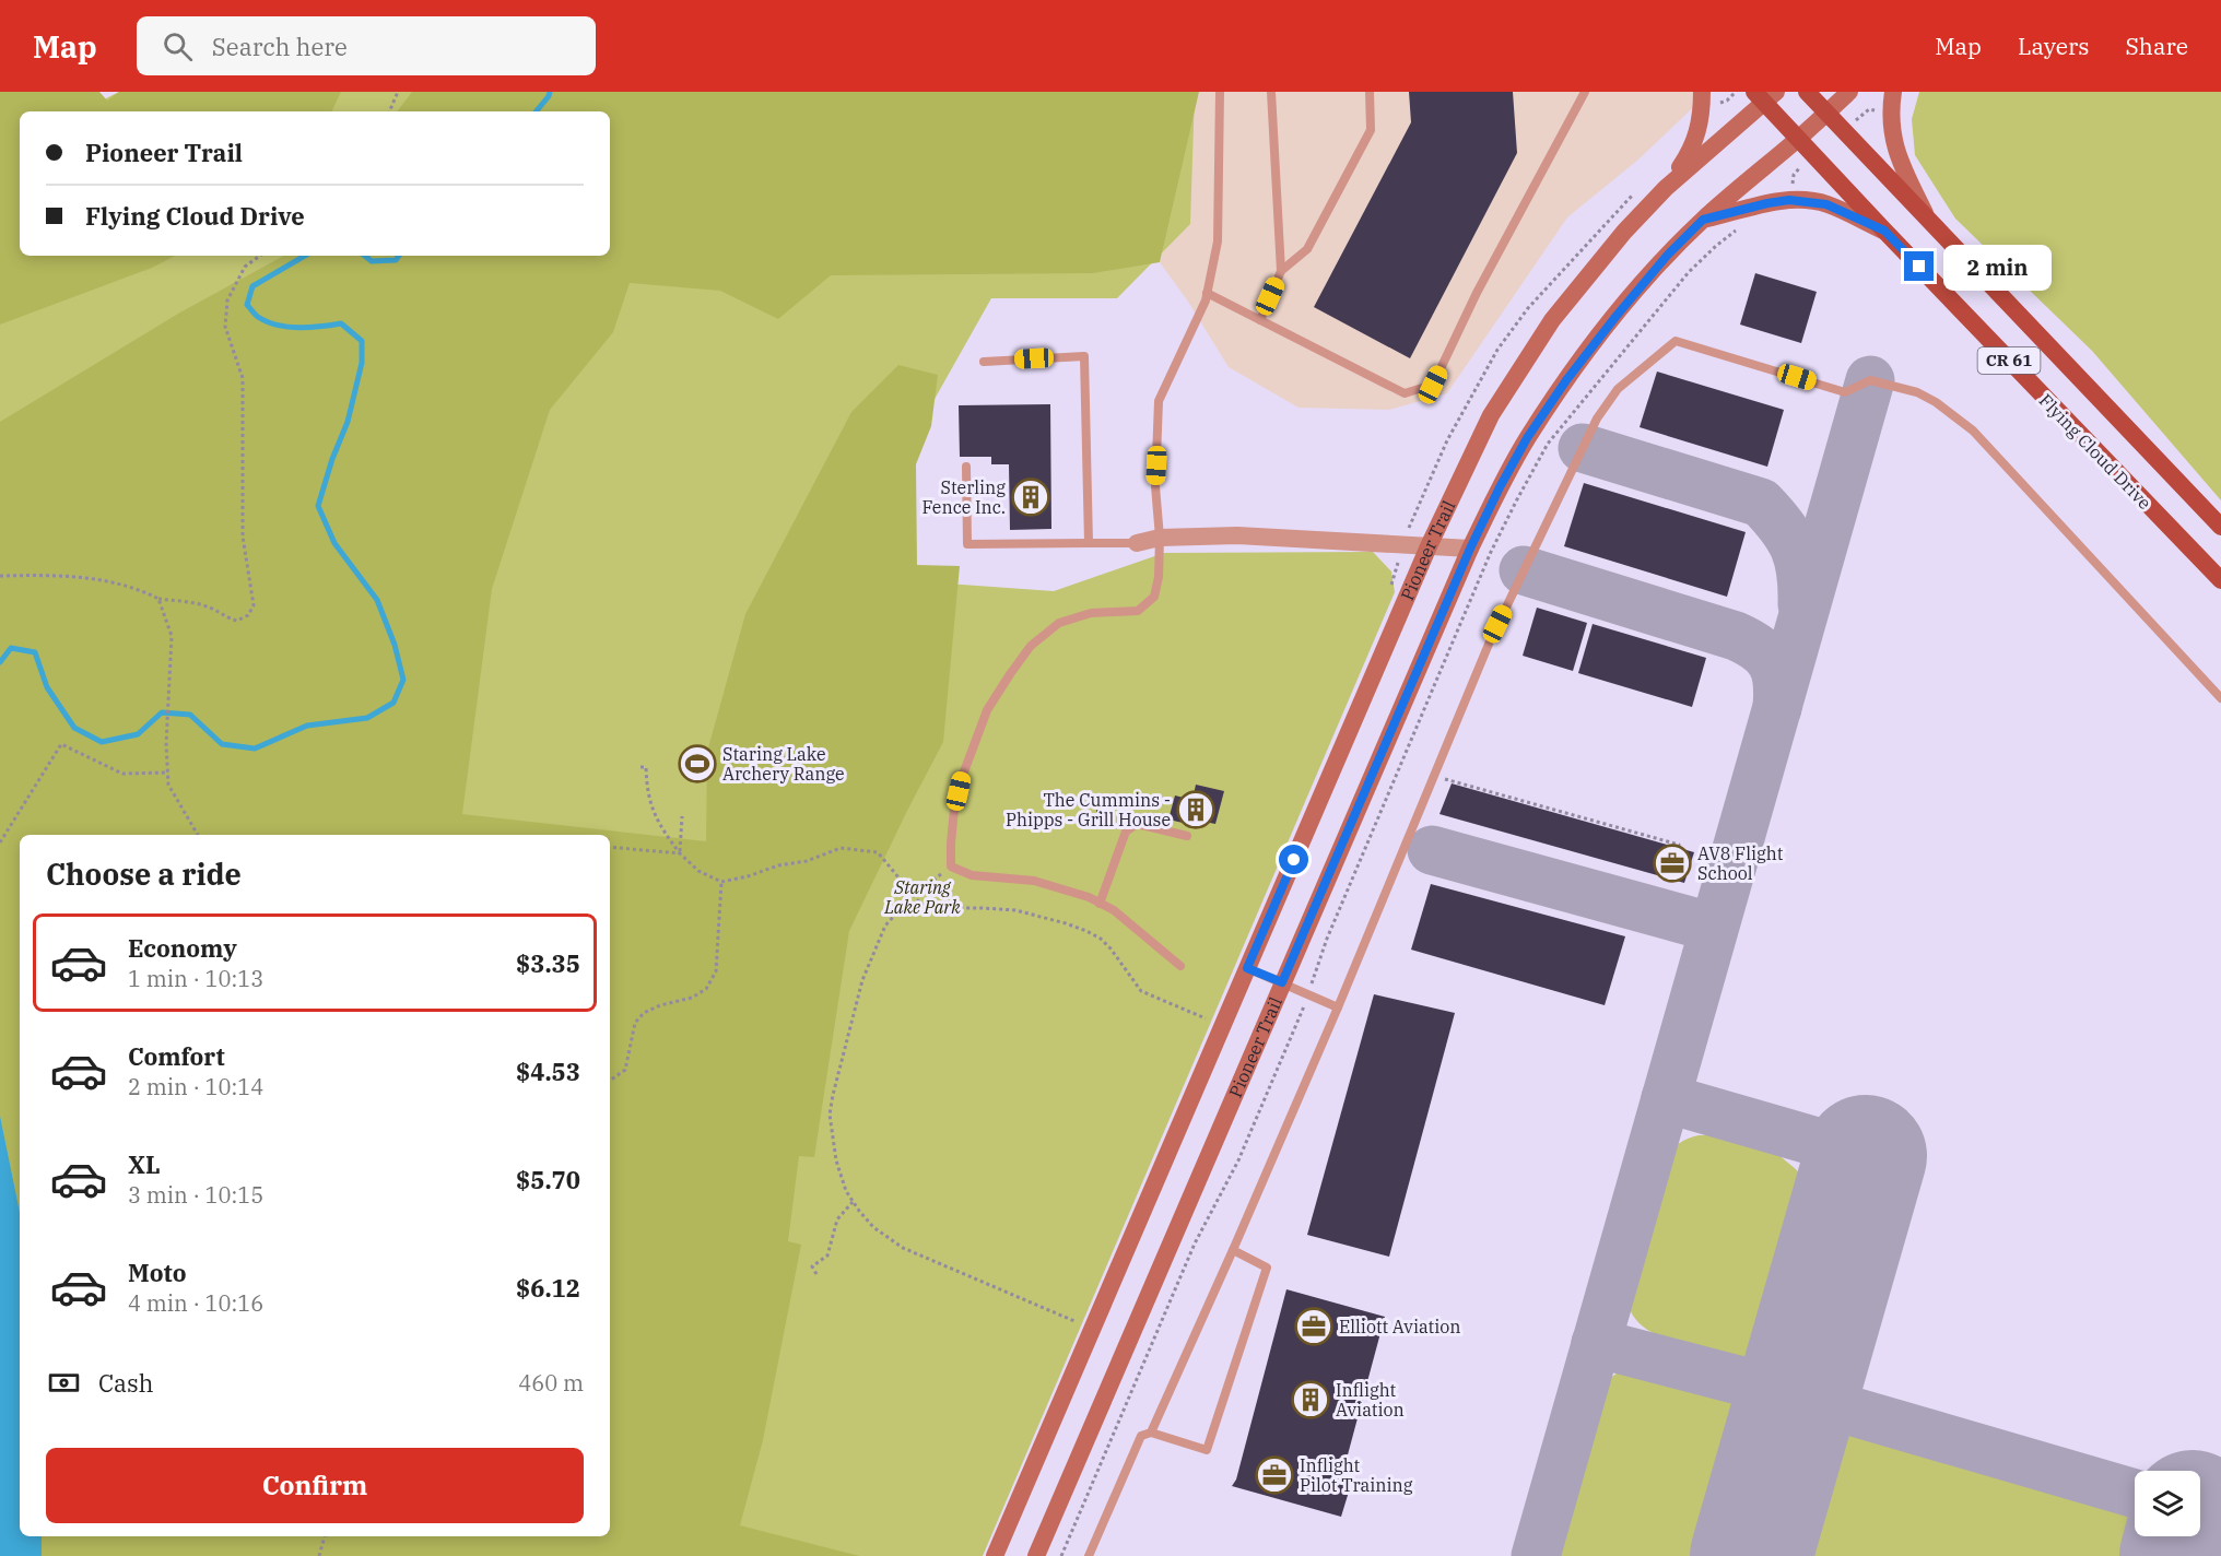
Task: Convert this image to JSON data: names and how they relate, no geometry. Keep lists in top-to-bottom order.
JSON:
{
  "streets": {
    "main road": ["CR 61", "Flying Cloud Drive", "Pioneer Trail"]
  },
  "crossings": [
    ["Flying Cloud Drive", "Pioneer Trail"]
  ],
  "parks": ["Staring Lake Park"],
  "places": {
    "building": ["Sterling Fence Inc.", "The Cummins - Phipps - Grill House", "Inflight Aviation"],
    "sports": ["Staring Lake Archery Range"],
    "office": ["AV8 Flight School", "Elliott Aviation", "Inflight Pilot Training"]
  },
  "page": {
    "header": "Map",
    "search": "Search here",
    "nav": ["Map", "Layers", "Share"],
    "banner": ["Pioneer Trail", "Flying Cloud Drive"],
    "bubble": "2 min",
    "heading": "Choose a ride",
    "list": [
      {
        "name": "Economy",
        "note": "1 min · 10:13",
        "value": "$3.35"
      },
      {
        "name": "Comfort",
        "note": "2 min · 10:14",
        "value": "$4.53"
      },
      {
        "name": "XL",
        "note": "3 min · 10:15",
        "value": "$5.70"
      },
      {
        "name": "Moto",
        "note": "4 min · 10:16",
        "value": "$6.12"
      }
    ],
    "pay": ["Cash", "460 m"],
    "buttons": "Confirm"
  }
}
